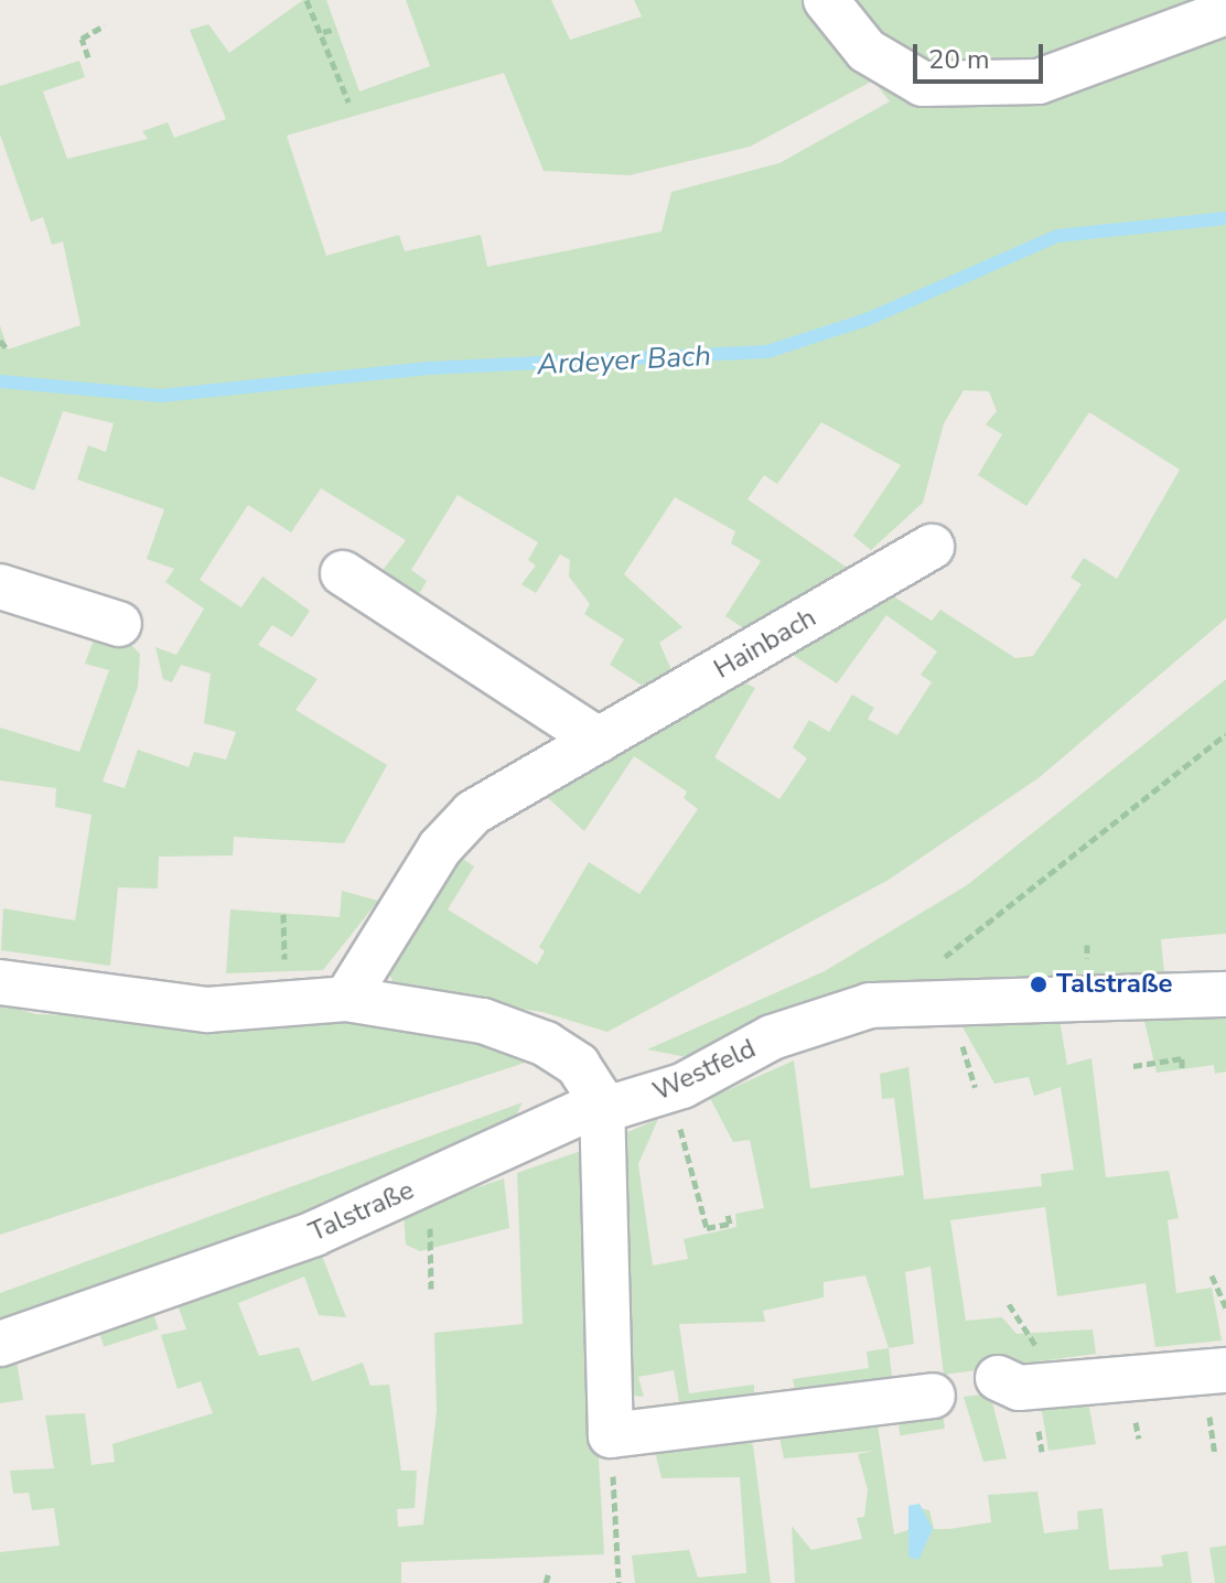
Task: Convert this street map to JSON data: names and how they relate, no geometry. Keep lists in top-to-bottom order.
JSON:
{
  "streets": {
    "street": ["Hainbach", "Westfeld", "Talstraße"]
  },
  "crossings": [
    ["Westfeld", "Talstraße"]
  ],
  "water": ["Ardeyer Bach"],
  "places": ["Talstraße"],
  "scale_bar": "20 m"
}
